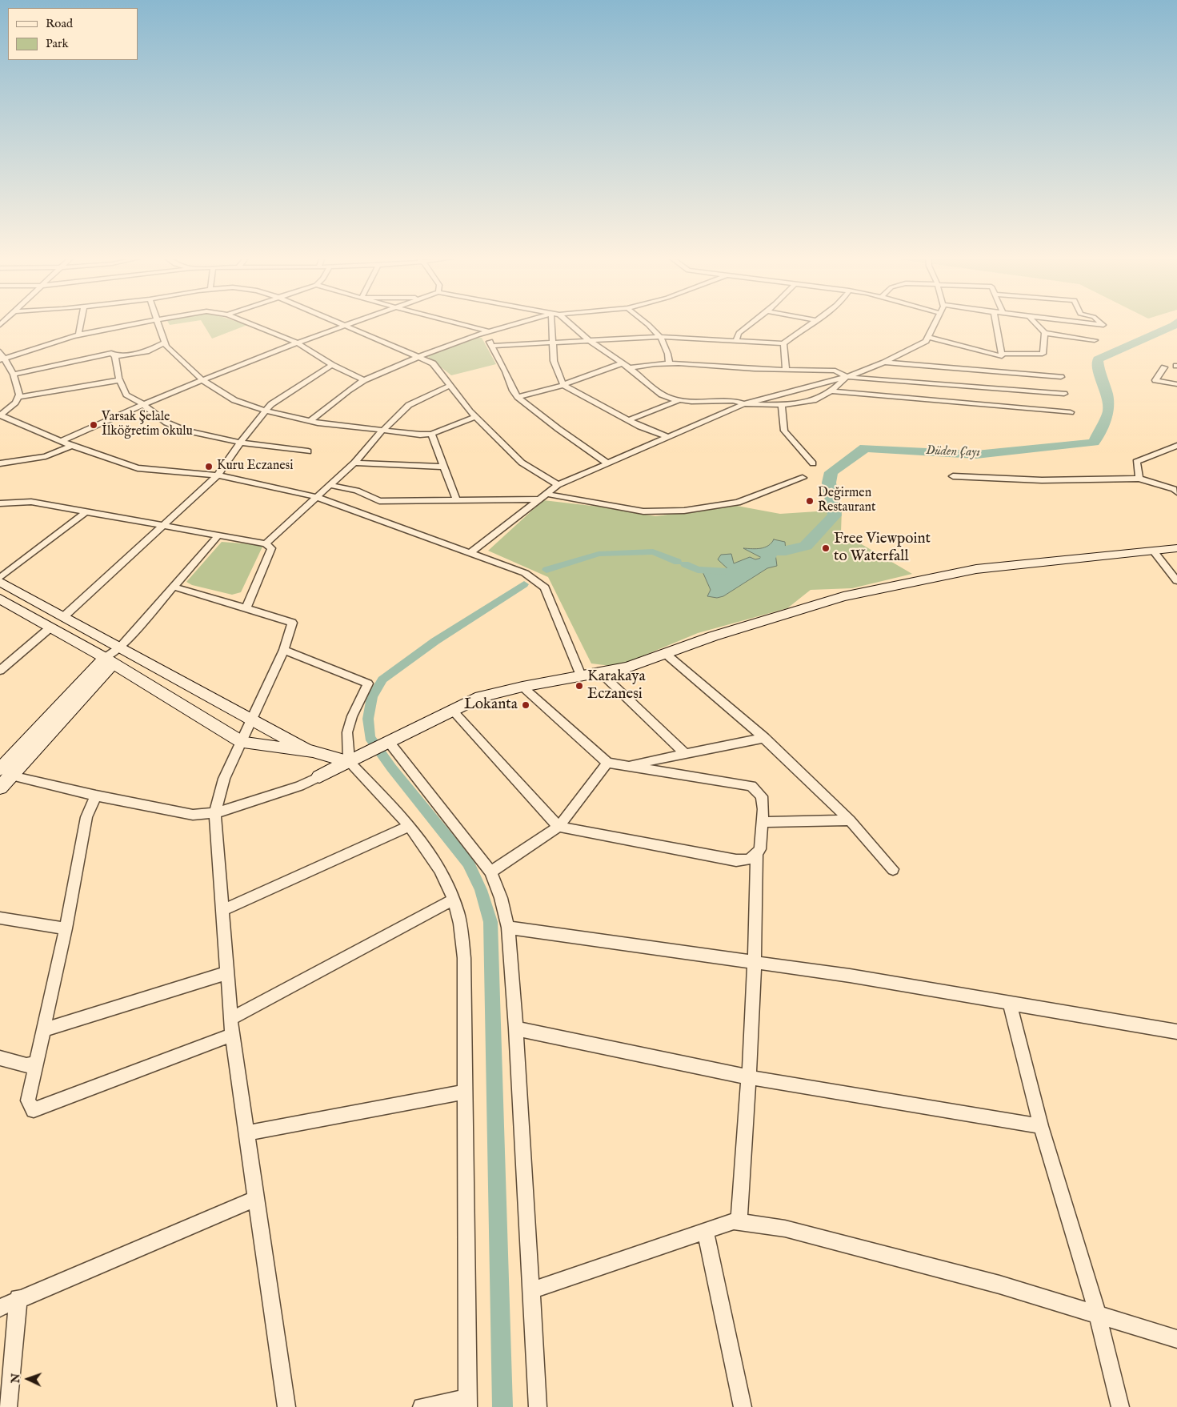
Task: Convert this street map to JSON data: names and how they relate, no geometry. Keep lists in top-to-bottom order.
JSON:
{
  "water": ["Düden Çayı"],
  "places": [
    "Varsak Şelale İlköğretim okulu",
    "Kuru Eczanesi",
    "Değirmen Restaurant",
    "Free Viewpoint to Waterfall",
    "Karakaya Eczanesi",
    "Lokanta"
  ],
  "legend": ["Road", "Park"],
  "north": "left"
}
